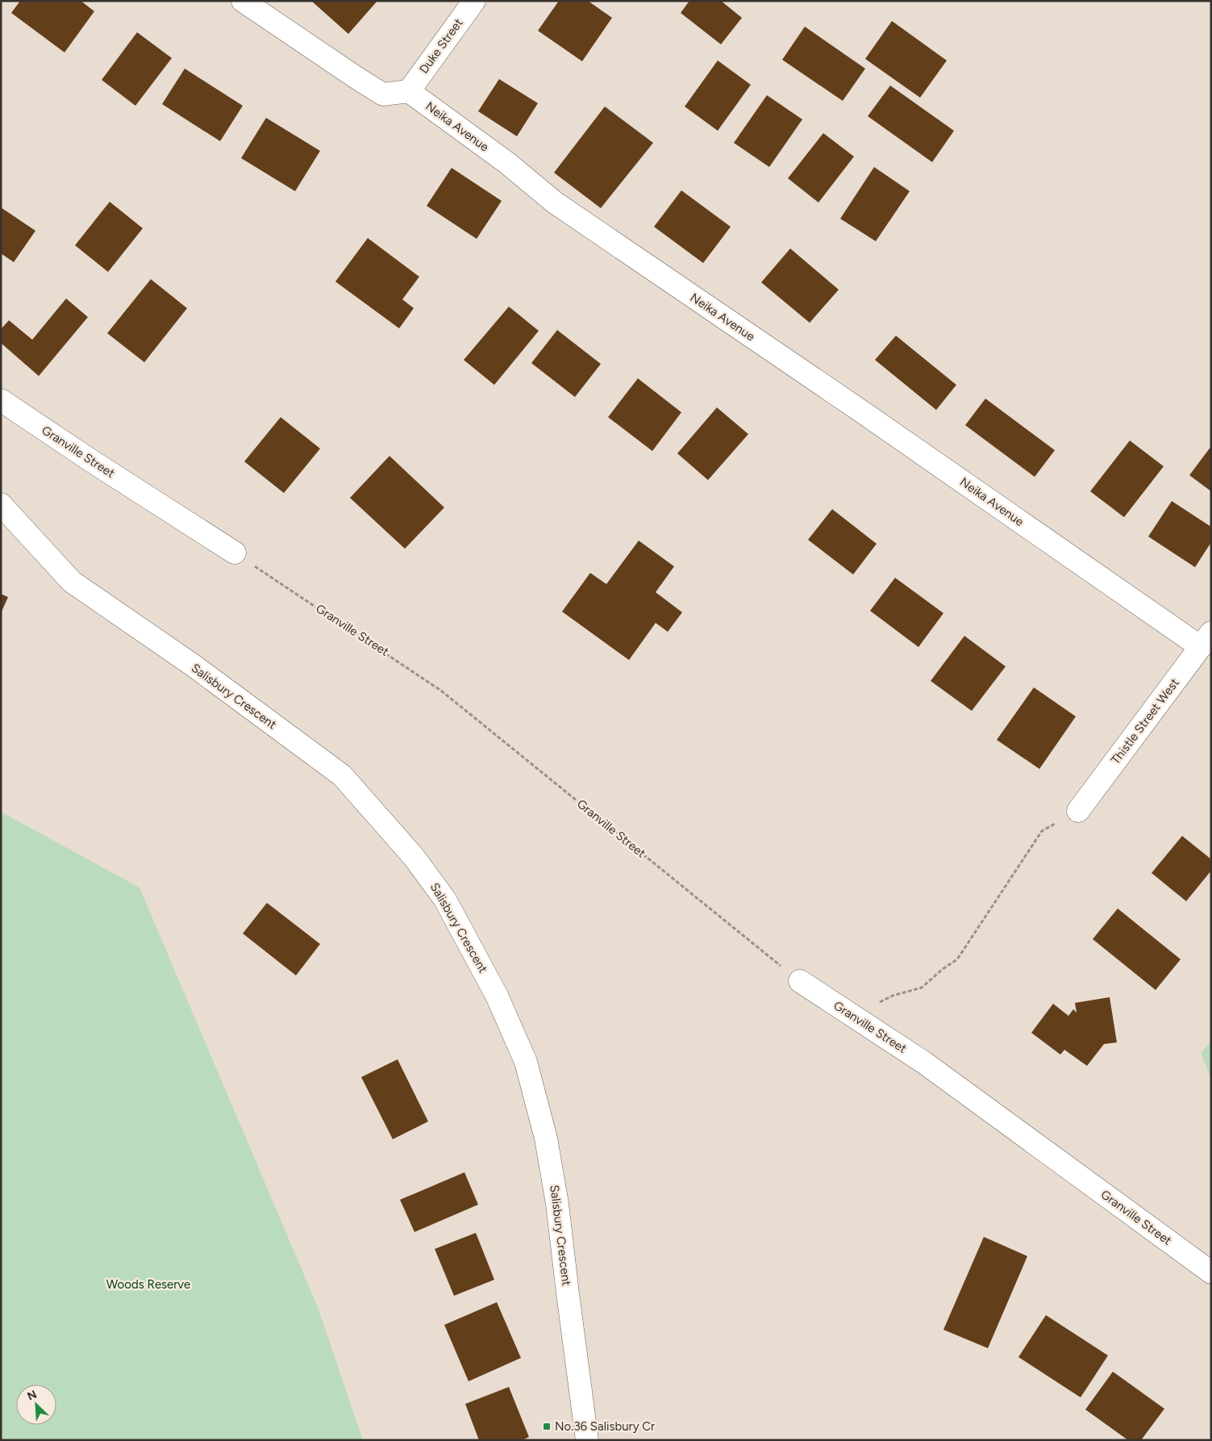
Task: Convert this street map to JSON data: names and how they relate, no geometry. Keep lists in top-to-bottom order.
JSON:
{
  "streets": {
    "street": [
      "Duke Street",
      "Neika Avenue",
      "Granville Street",
      "Salisbury Crescent",
      "Thistle Street West"
    ]
  },
  "crossings": [
    ["Duke Street", "Neika Avenue"],
    ["Neika Avenue", "Thistle Street West"]
  ],
  "parks": ["Woods Reserve"],
  "places": {
    "transit": ["No.36 Salisbury Cr"]
  },
  "north": "top left"
}
